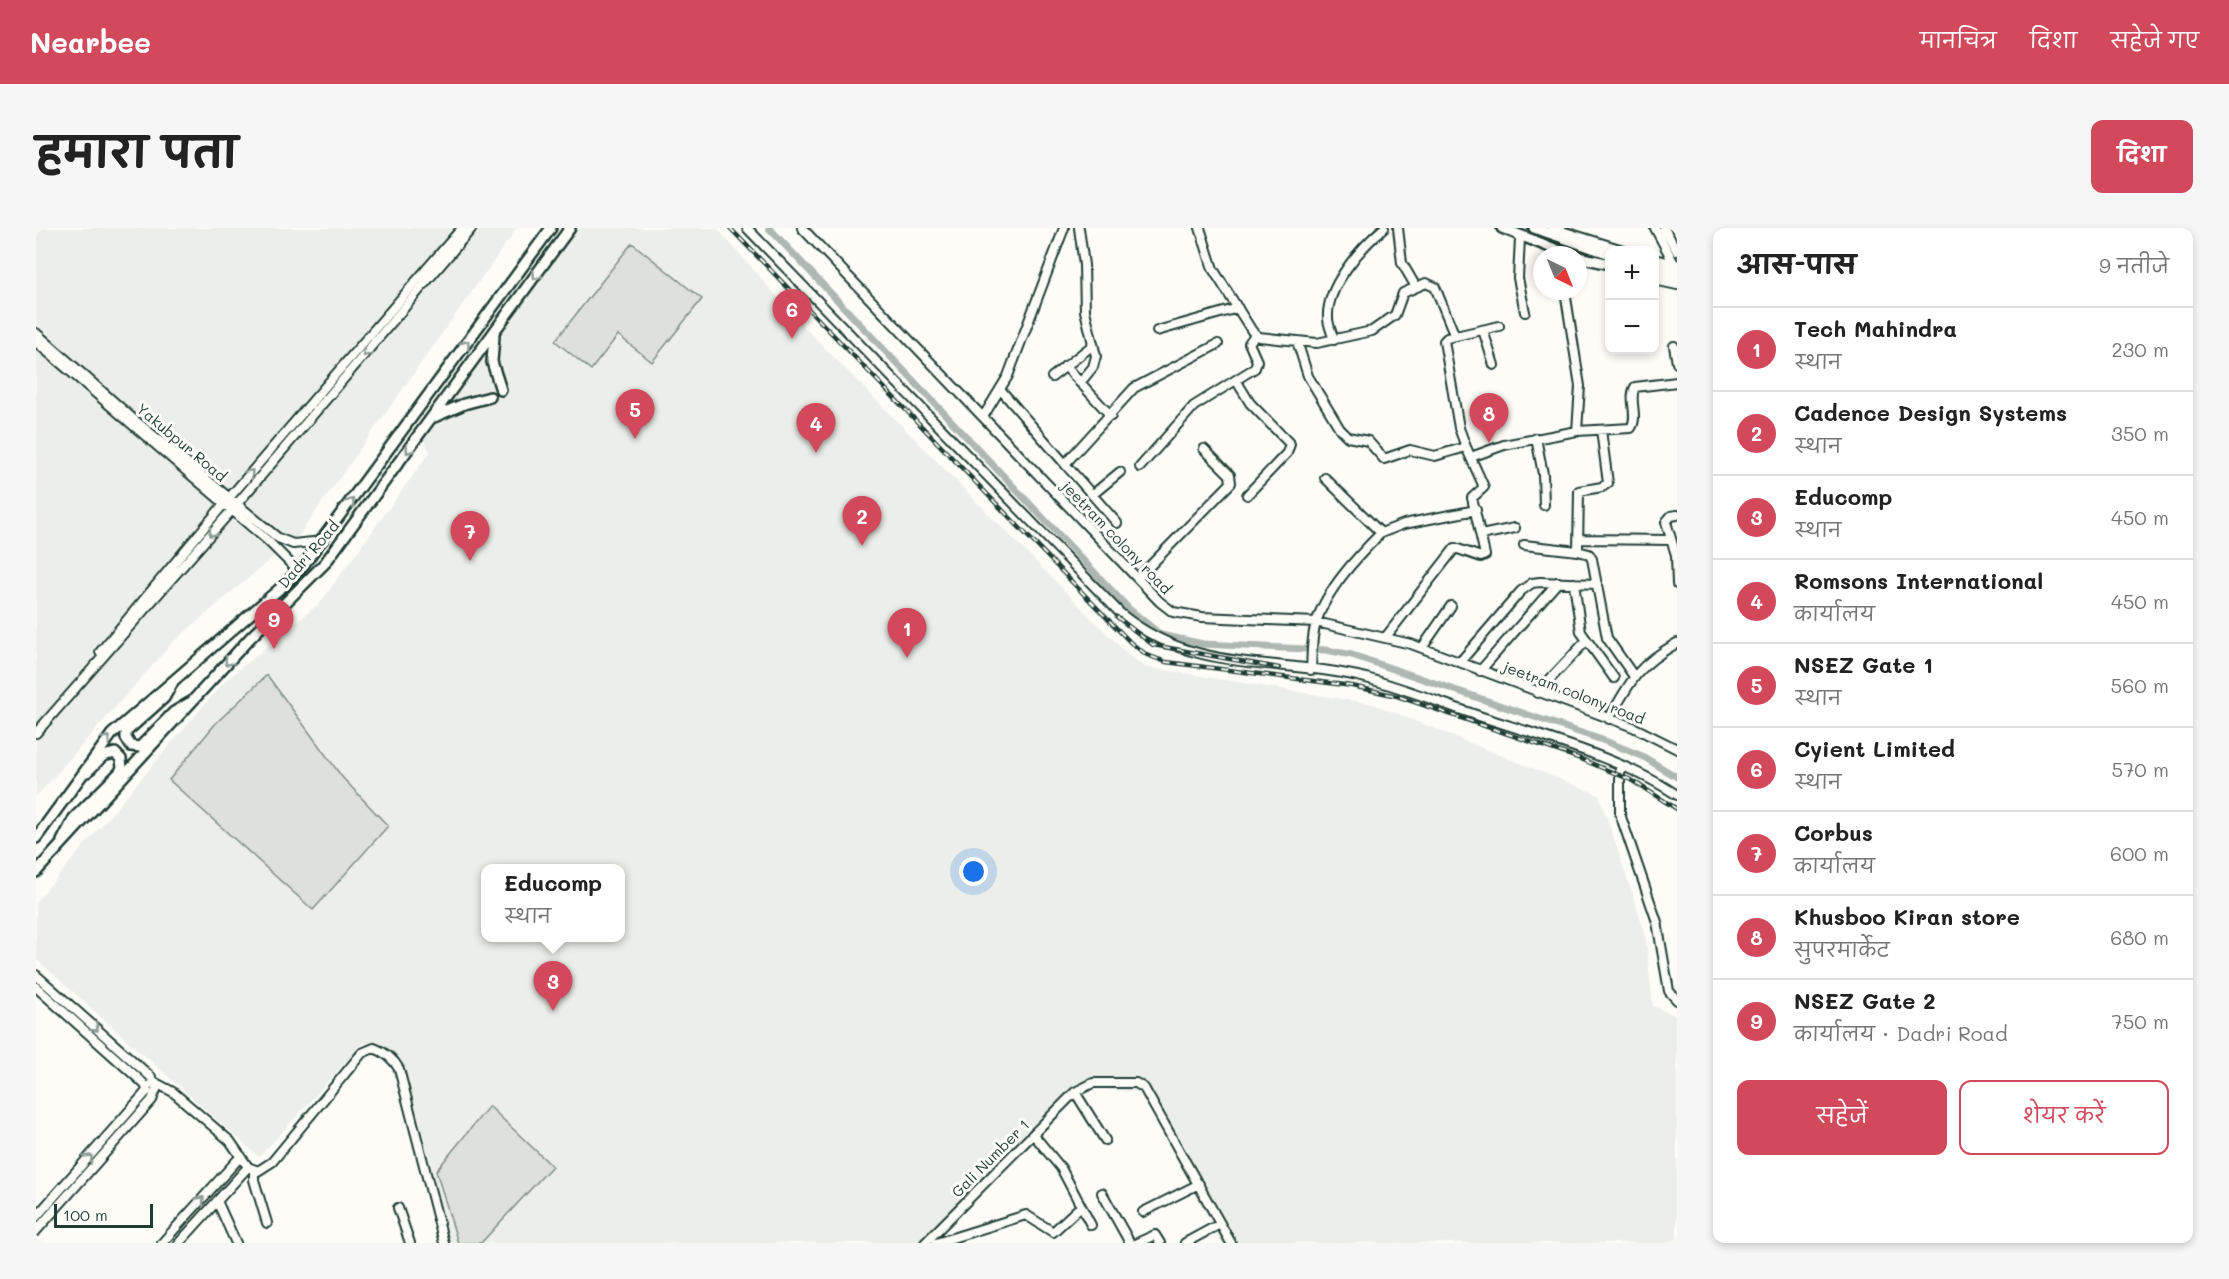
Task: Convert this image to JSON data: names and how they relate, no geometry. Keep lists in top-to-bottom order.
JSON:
{
  "streets": {
    "main road": ["Dadri Road"],
    "street": ["Yakubpur Road", "jeetram colony road", "Gali Number 1"]
  },
  "crossings": [
    ["Yakubpur Road", "Dadri Road"]
  ],
  "scale_bar": "100 m",
  "north": "bottom right",
  "page": {
    "header": "Nearbee",
    "nav": ["मानचित्र", "दिशा", "सहेजे गए"],
    "title": "हमारा पता",
    "buttons": [
      "दिशा",
      ["सहेजें", "शेयर करें"]
    ],
    "heading": ["आस-पास", "9 नतीजे"],
    "map_buttons": ["+", "−"],
    "pins": [
      "6",
      "5",
      "8",
      "4",
      "2",
      "7",
      "9",
      "1",
      "3"
    ],
    "list": [
      {
        "mark": "1",
        "name": "Tech Mahindra",
        "note": "स्थान",
        "value": "230 m"
      },
      {
        "mark": "2",
        "name": "Cadence Design Systems",
        "note": "स्थान",
        "value": "350 m"
      },
      {
        "mark": "3",
        "name": "Educomp",
        "note": "स्थान",
        "value": "450 m"
      },
      {
        "mark": "4",
        "name": "Romsons International",
        "note": "कार्यालय",
        "value": "450 m"
      },
      {
        "mark": "5",
        "name": "NSEZ Gate 1",
        "note": "स्थान",
        "value": "560 m"
      },
      {
        "mark": "6",
        "name": "Cyient Limited",
        "note": "स्थान",
        "value": "570 m"
      },
      {
        "mark": "7",
        "name": "Corbus",
        "note": "कार्यालय",
        "value": "600 m"
      },
      {
        "mark": "8",
        "name": "Khusboo Kiran store",
        "note": "सुपरमार्केट",
        "value": "680 m"
      },
      {
        "mark": "9",
        "name": "NSEZ Gate 2",
        "note": "कार्यालय · Dadri Road",
        "value": "750 m"
      }
    ],
    "popup": ["Educomp", "स्थान"],
    "scale": "100 m"
  }
}
